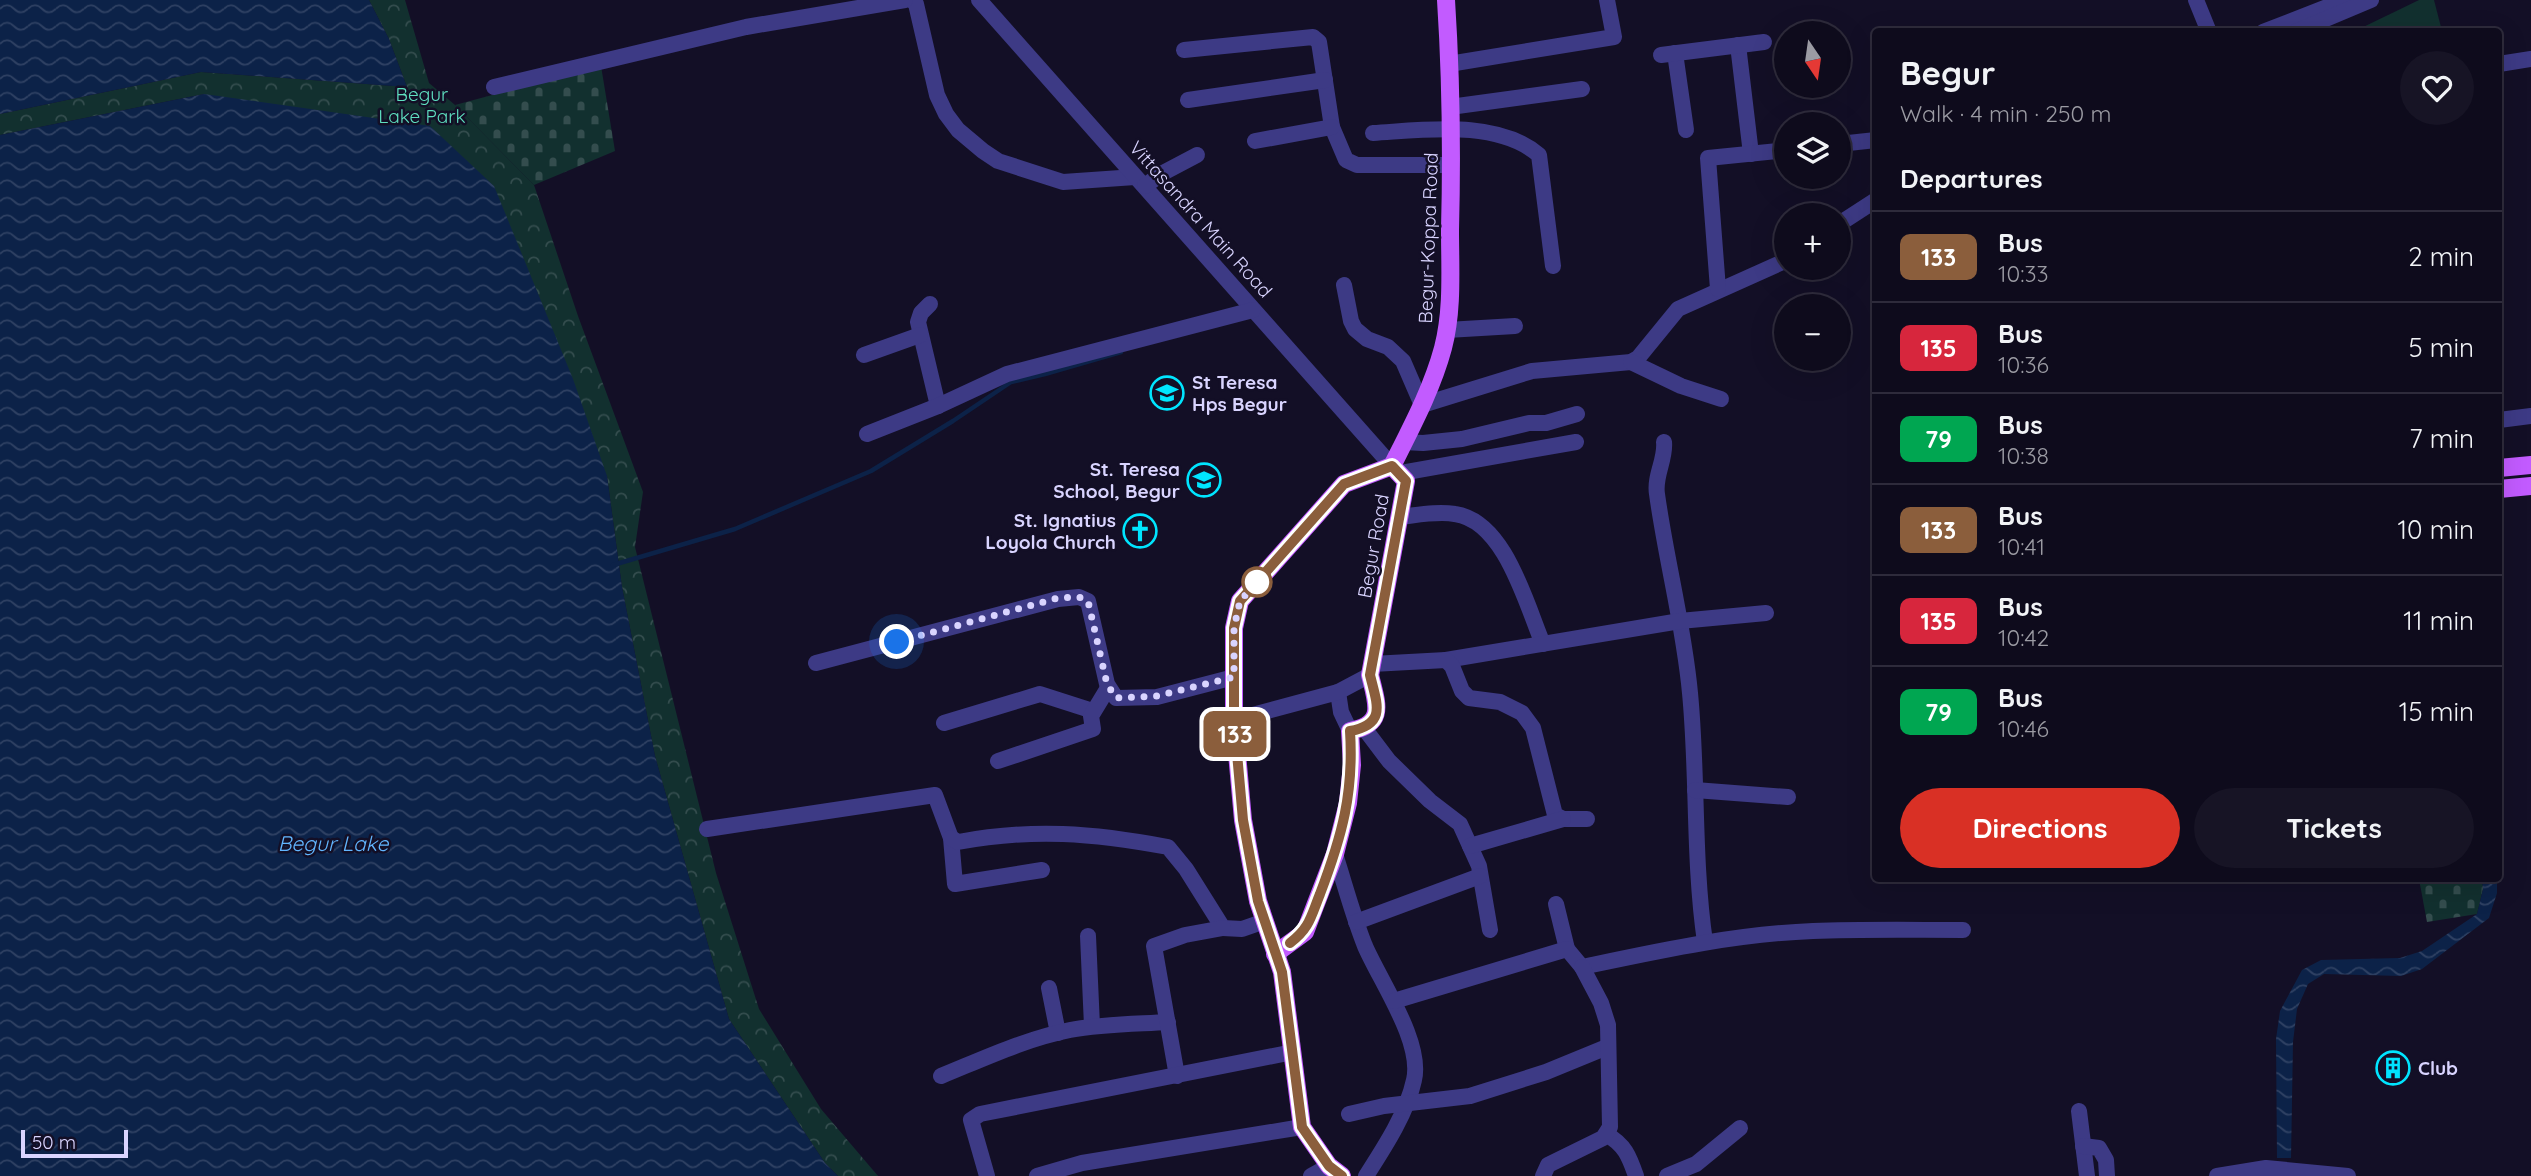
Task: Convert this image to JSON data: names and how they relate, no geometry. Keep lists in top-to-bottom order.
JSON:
{
  "streets": {
    "main road": ["Begur-Koppa Road", "Begur Road"],
    "street": ["Vittasandra Main Road"]
  },
  "crossings": [
    ["Vittasandra Main Road", "Begur-Koppa Road"],
    ["Vittasandra Main Road", "Begur Road"],
    ["Begur-Koppa Road", "Begur Road"]
  ],
  "water": ["Begur Lake"],
  "parks": ["Begur Lake Park"],
  "places": {
    "school or university": ["St Teresa Hps Begur", "St. Teresa School, Begur"],
    "church": ["St. Ignatius Loyola Church"],
    "building": ["Club"]
  },
  "lines": ["bus line 133"],
  "scale_bar": "50 m",
  "north": "bottom",
  "page": {
    "on_map": "133",
    "map_buttons": ["+", "−"],
    "heading": [
      ["Begur", "Walk · 4 min · 250 m"],
      "Departures"
    ],
    "list": [
      {
        "mark": "133",
        "name": "Bus",
        "note": "10:33",
        "value": "2 min"
      },
      {
        "mark": "135",
        "name": "Bus",
        "note": "10:36",
        "value": "5 min"
      },
      {
        "mark": "79",
        "name": "Bus",
        "note": "10:38",
        "value": "7 min"
      },
      {
        "mark": "133",
        "name": "Bus",
        "note": "10:41",
        "value": "10 min"
      },
      {
        "mark": "135",
        "name": "Bus",
        "note": "10:42",
        "value": "11 min"
      },
      {
        "mark": "79",
        "name": "Bus",
        "note": "10:46",
        "value": "15 min"
      }
    ],
    "buttons": ["Directions", "Tickets"],
    "scale": "50 m"
  }
}
